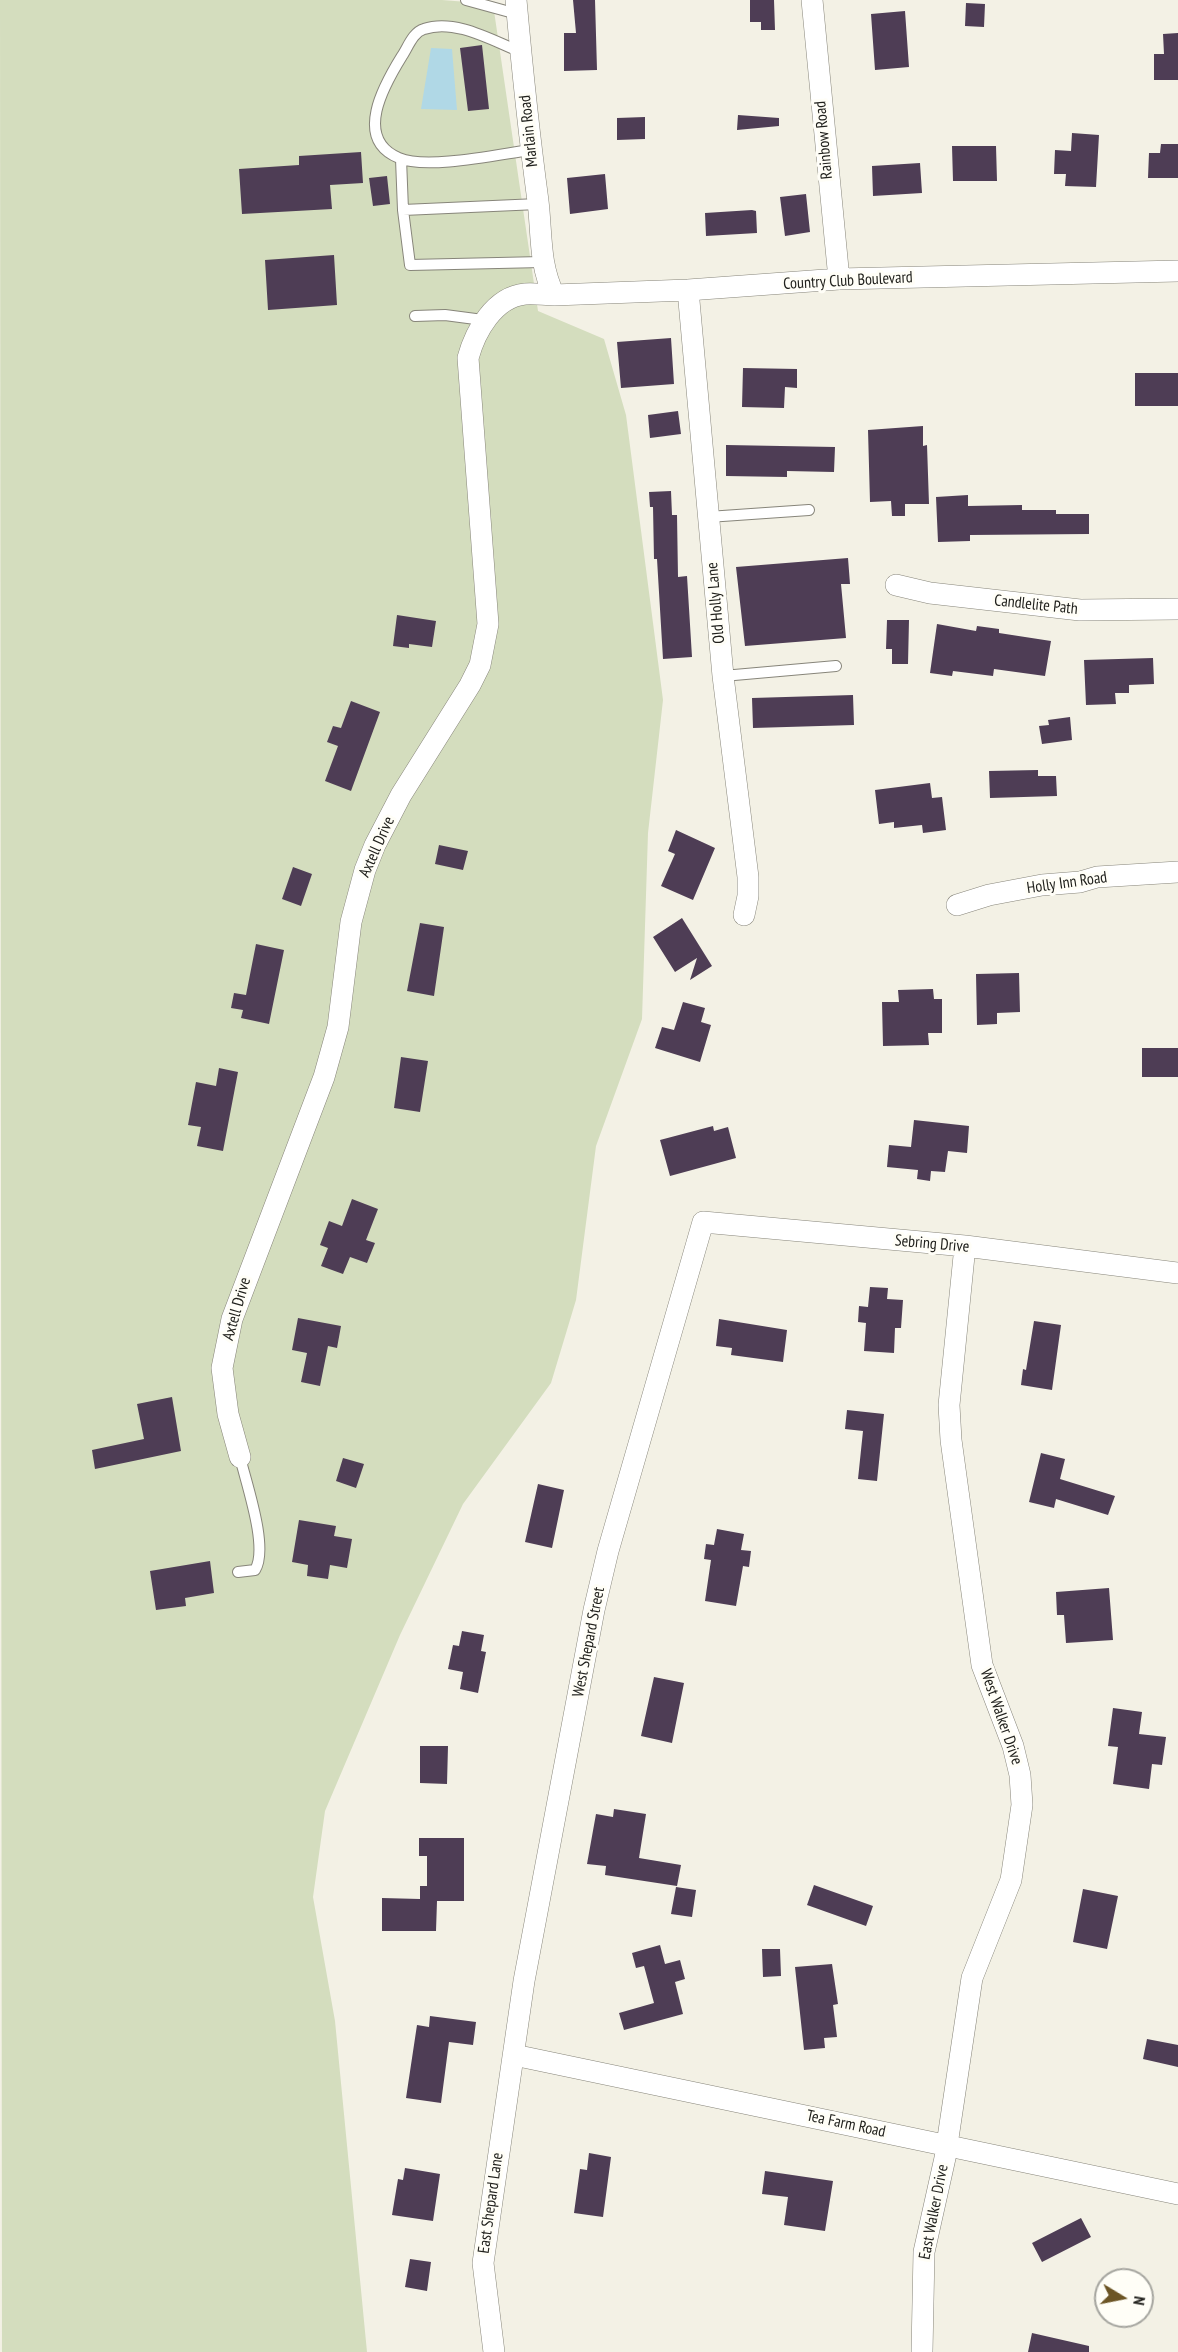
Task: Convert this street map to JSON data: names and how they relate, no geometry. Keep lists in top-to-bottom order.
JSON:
{
  "streets": {
    "street": [
      "Marlain Road",
      "Rainbow Road",
      "Country Club Boulevard",
      "Old Holly Lane",
      "Candlelite Path",
      "Axtell Drive",
      "Holly Inn Road",
      "Sebring Drive",
      "West Shepard Street",
      "West Walker Drive",
      "Tea Farm Road",
      "East Shepard Lane",
      "East Walker Drive"
    ]
  },
  "crossings": [
    ["Rainbow Road", "Country Club Boulevard"],
    ["Country Club Boulevard", "Old Holly Lane"],
    ["Sebring Drive", "West Shepard Street"],
    ["Sebring Drive", "West Walker Drive"],
    ["West Shepard Street", "Tea Farm Road"],
    ["West Shepard Street", "East Shepard Lane"],
    ["West Walker Drive", "Tea Farm Road"],
    ["West Walker Drive", "East Walker Drive"],
    ["Tea Farm Road", "East Shepard Lane"],
    ["Tea Farm Road", "East Walker Drive"]
  ],
  "north": "right"
}
